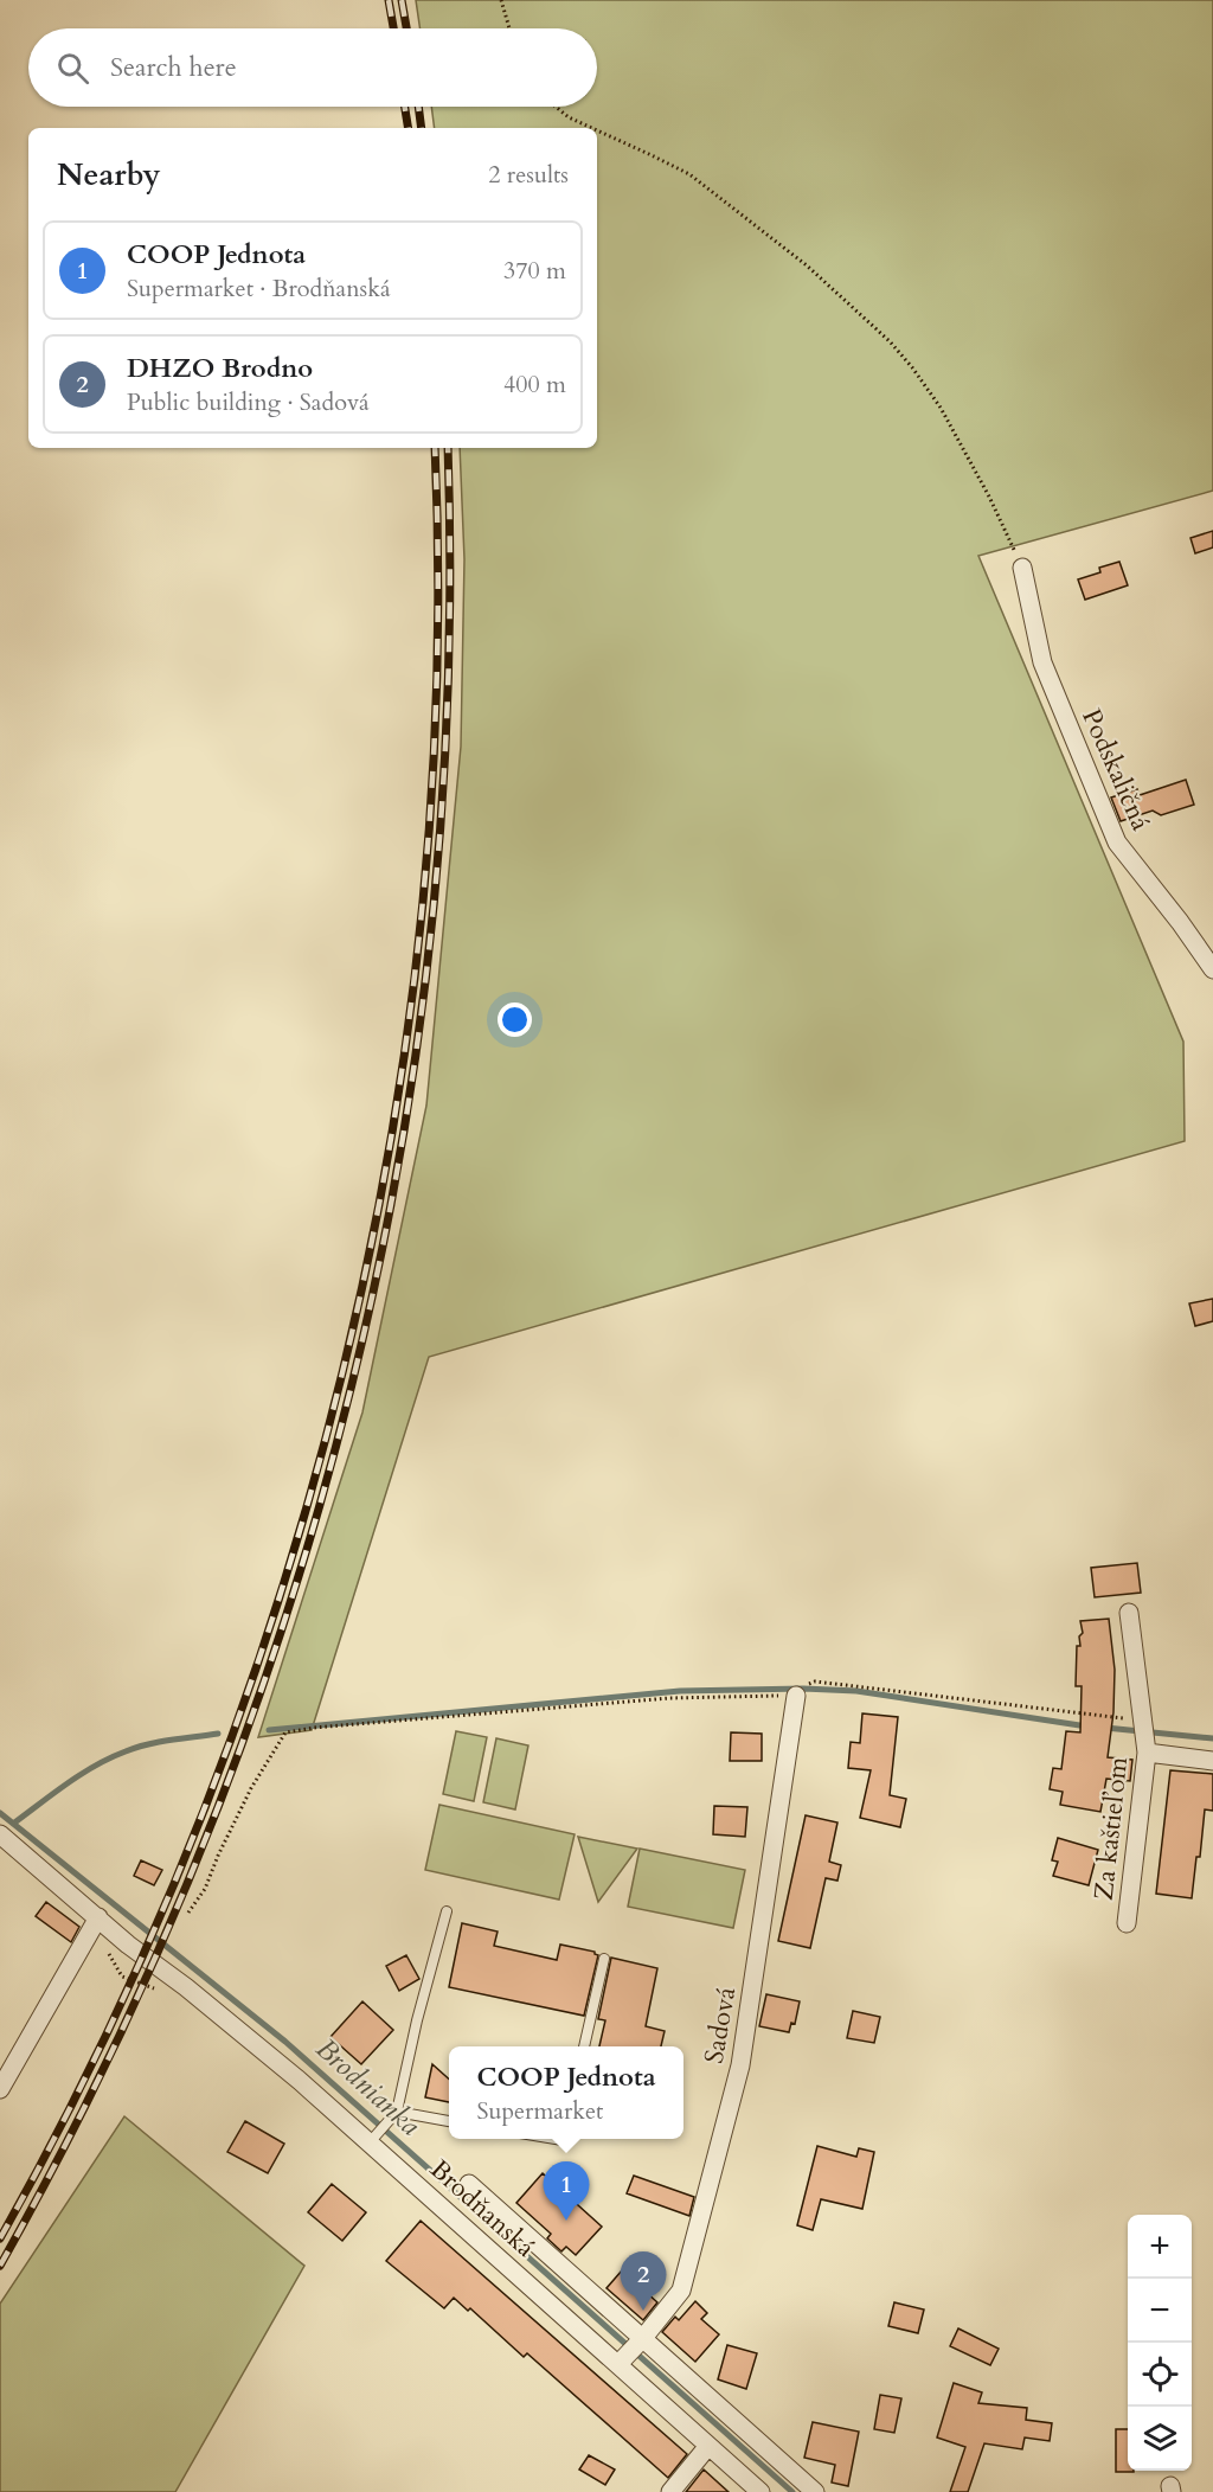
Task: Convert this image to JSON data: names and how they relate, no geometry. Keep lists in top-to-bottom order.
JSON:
{
  "streets": {
    "street": [
      "Podskaličná",
      "Za kaštieľom",
      "Sadová",
      "Brodňanská"
    ]
  },
  "crossings": [
    ["Sadová", "Brodňanská"]
  ],
  "water": ["Brodnianka"],
  "page": {
    "search": "Search here",
    "heading": ["Nearby", "2 results"],
    "list": [
      {
        "mark": "1",
        "name": "COOP Jednota",
        "note": "Supermarket · Brodňanská",
        "value": "370 m"
      },
      {
        "mark": "2",
        "name": "DHZO Brodno",
        "note": "Public building · Sadová",
        "value": "400 m"
      }
    ],
    "popup": ["COOP Jednota", "Supermarket"],
    "pins": ["1", "2"],
    "map_buttons": ["+", "−"]
  }
}
